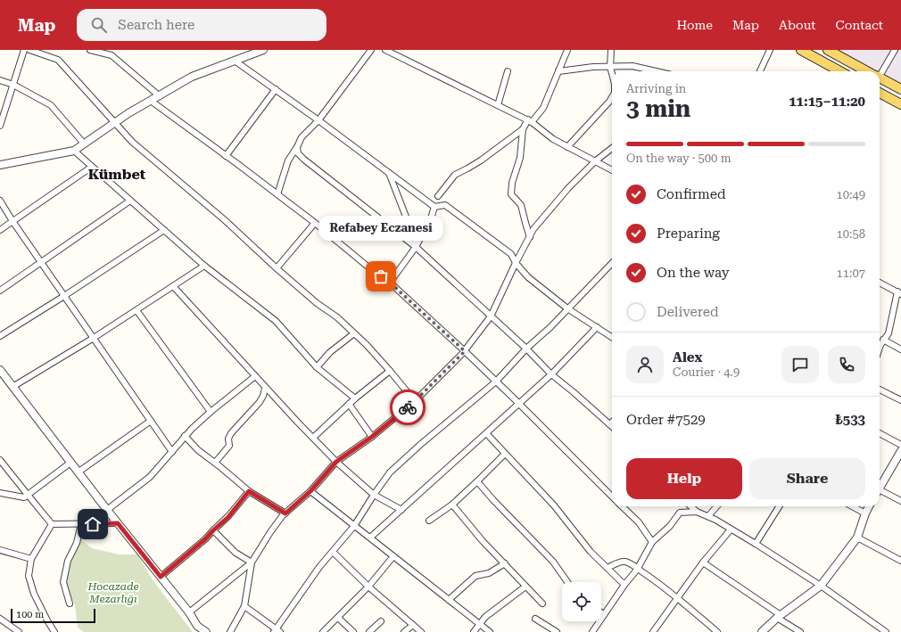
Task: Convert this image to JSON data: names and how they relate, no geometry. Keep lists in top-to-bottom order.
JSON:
{
  "districts": ["Kümbet"],
  "parks": ["Hocazade Mezarlığı"],
  "places": ["Refabey Eczanesi"],
  "scale_bar": "100 m",
  "page": {
    "header": "Map",
    "search": "Search here",
    "nav": [
      "Home",
      "Map",
      "About",
      "Contact"
    ],
    "heading": ["3 min", "Arriving in", "11:15–11:20"],
    "panel": [
      "Alex",
      "Courier · 4.9",
      "Order #7529",
      "₺533"
    ],
    "bar": "On the way · 500 m",
    "list": [
      ["Confirmed", "10:49"],
      ["Preparing", "10:58"],
      ["On the way", "11:07"],
      "Delivered"
    ],
    "bubble": "Refabey Eczanesi",
    "buttons": ["Help", "Share"],
    "scale": "100 m"
  }
}
